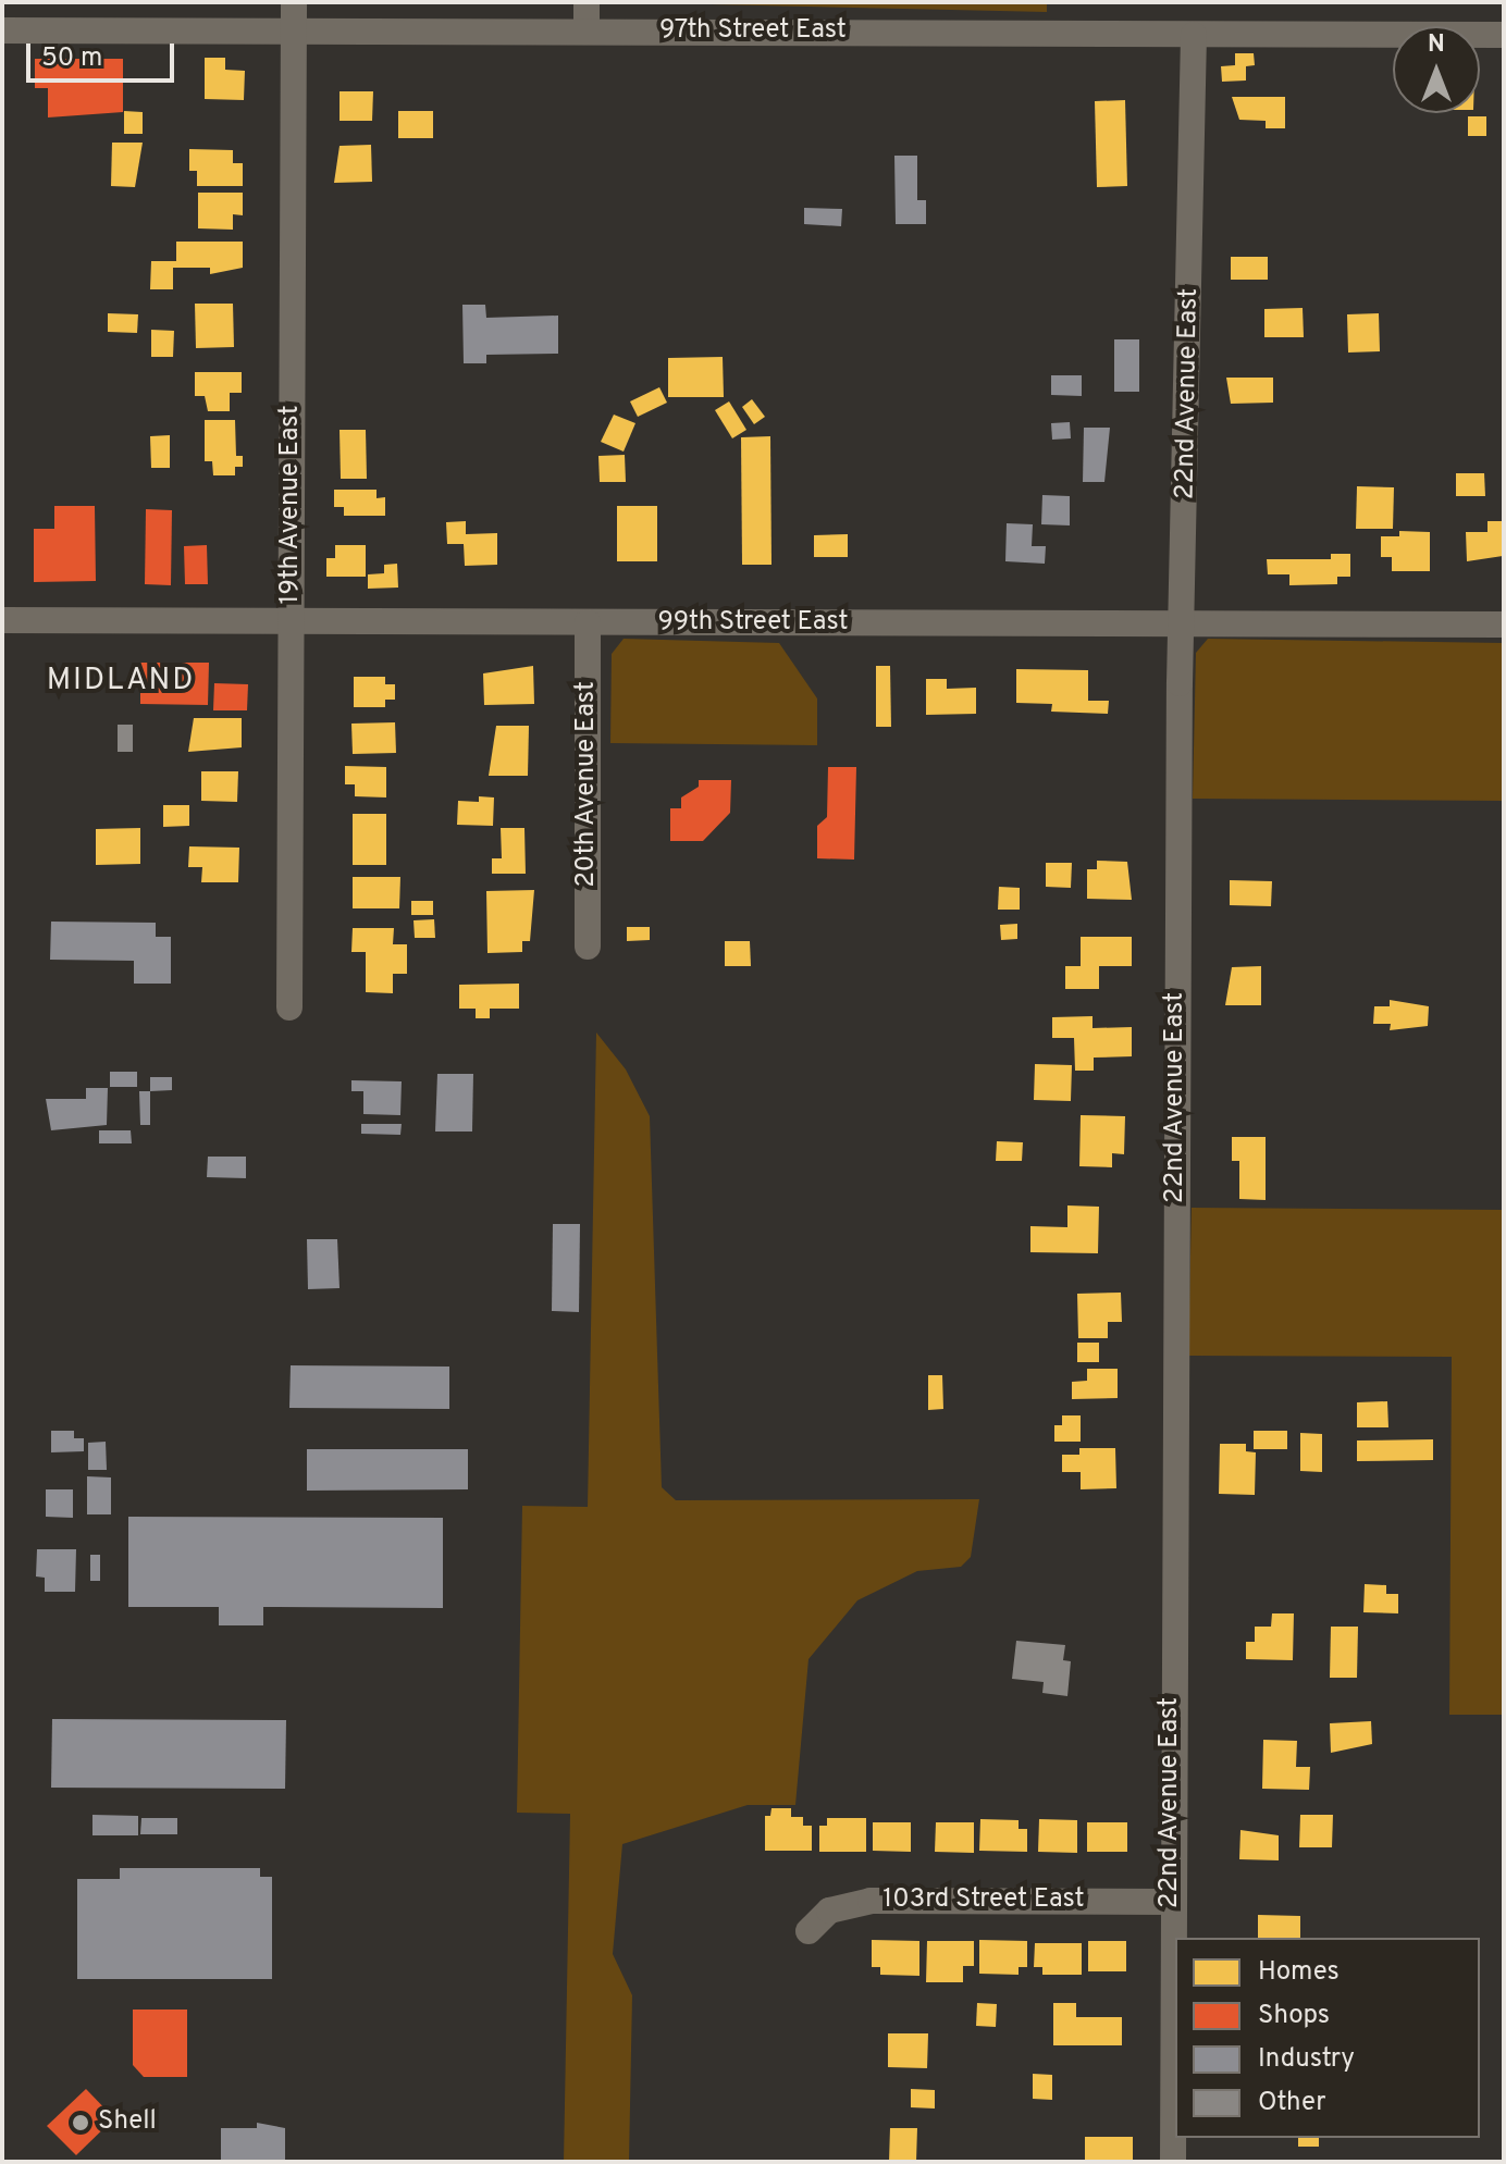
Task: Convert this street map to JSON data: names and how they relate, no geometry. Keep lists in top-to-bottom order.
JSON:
{
  "streets": {
    "street": [
      "97th Street East",
      "22nd Avenue East",
      "19th Avenue East",
      "99th Street East",
      "20th Avenue East",
      "103rd Street East"
    ]
  },
  "crossings": [
    ["97th Street East", "22nd Avenue East"],
    ["97th Street East", "19th Avenue East"],
    ["22nd Avenue East", "99th Street East"],
    ["22nd Avenue East", "103rd Street East"],
    ["19th Avenue East", "99th Street East"],
    ["99th Street East", "20th Avenue East"]
  ],
  "districts": ["MIDLAND"],
  "places": ["Shell"],
  "legend": [
    "Homes",
    "Shops",
    "Industry",
    "Other"
  ],
  "scale_bar": "50 m",
  "north": "top"
}
